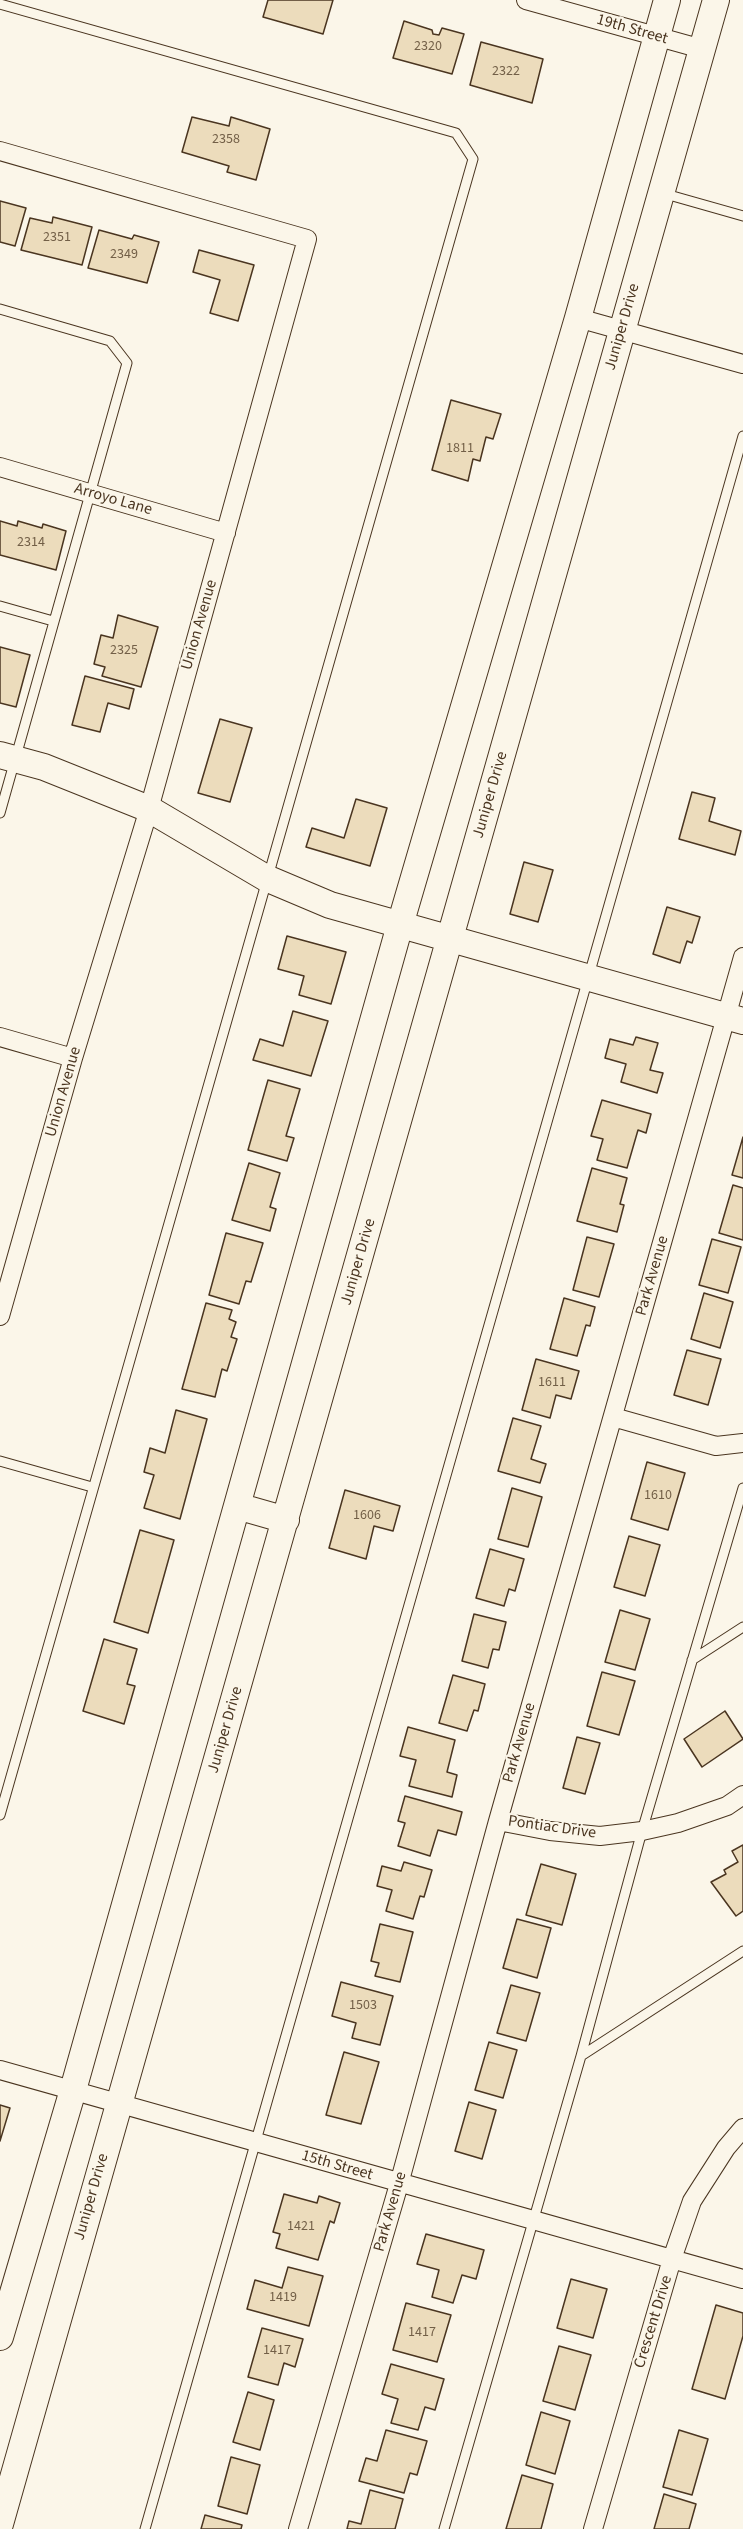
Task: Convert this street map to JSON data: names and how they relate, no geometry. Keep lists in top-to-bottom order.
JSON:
{
  "streets": {
    "street": [
      "19th Street",
      "Juniper Drive",
      "Arroyo Lane",
      "Union Avenue",
      "Park Avenue",
      "Pontiac Drive",
      "15th Street",
      "Crescent Drive"
    ]
  },
  "crossings": [
    ["19th Street", "Juniper Drive"],
    ["Juniper Drive", "15th Street"],
    ["Arroyo Lane", "Union Avenue"],
    ["Park Avenue", "Pontiac Drive"],
    ["Park Avenue", "15th Street"],
    ["15th Street", "Crescent Drive"]
  ],
  "house_numbers": [
    "2320",
    "2322",
    "2358",
    "2351",
    "2349",
    "1811",
    "2314",
    "2325",
    "1611",
    "1610",
    "1606",
    "1503",
    "1421",
    "1419",
    "1417",
    "1417"
  ]
}
